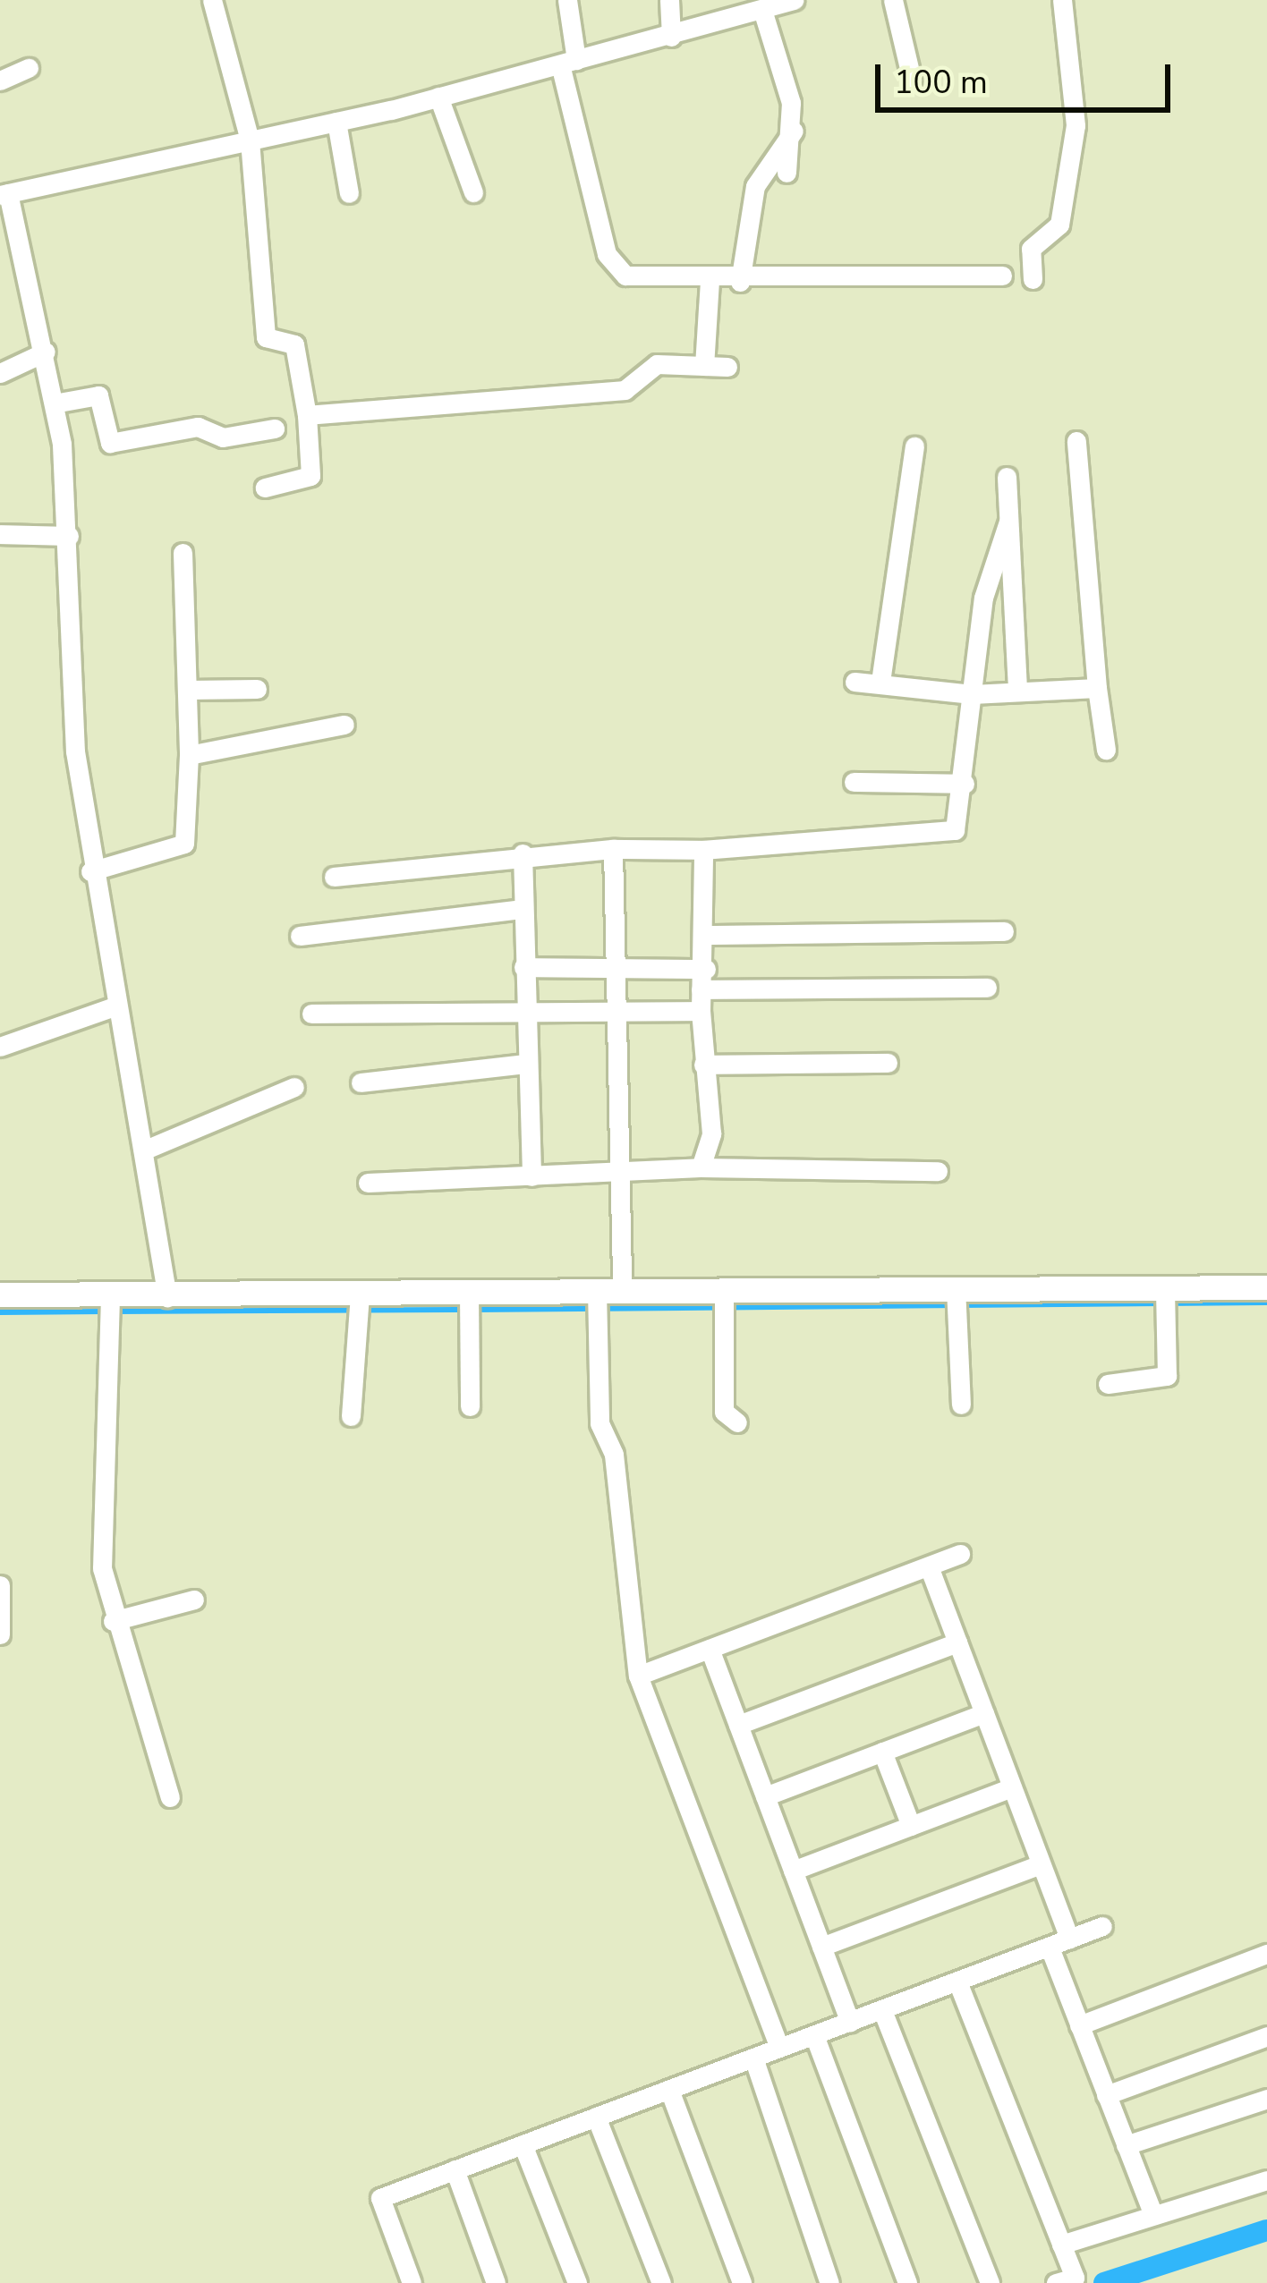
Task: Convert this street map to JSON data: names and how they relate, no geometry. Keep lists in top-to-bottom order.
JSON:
{
  "scale_bar": "100 m"
}
